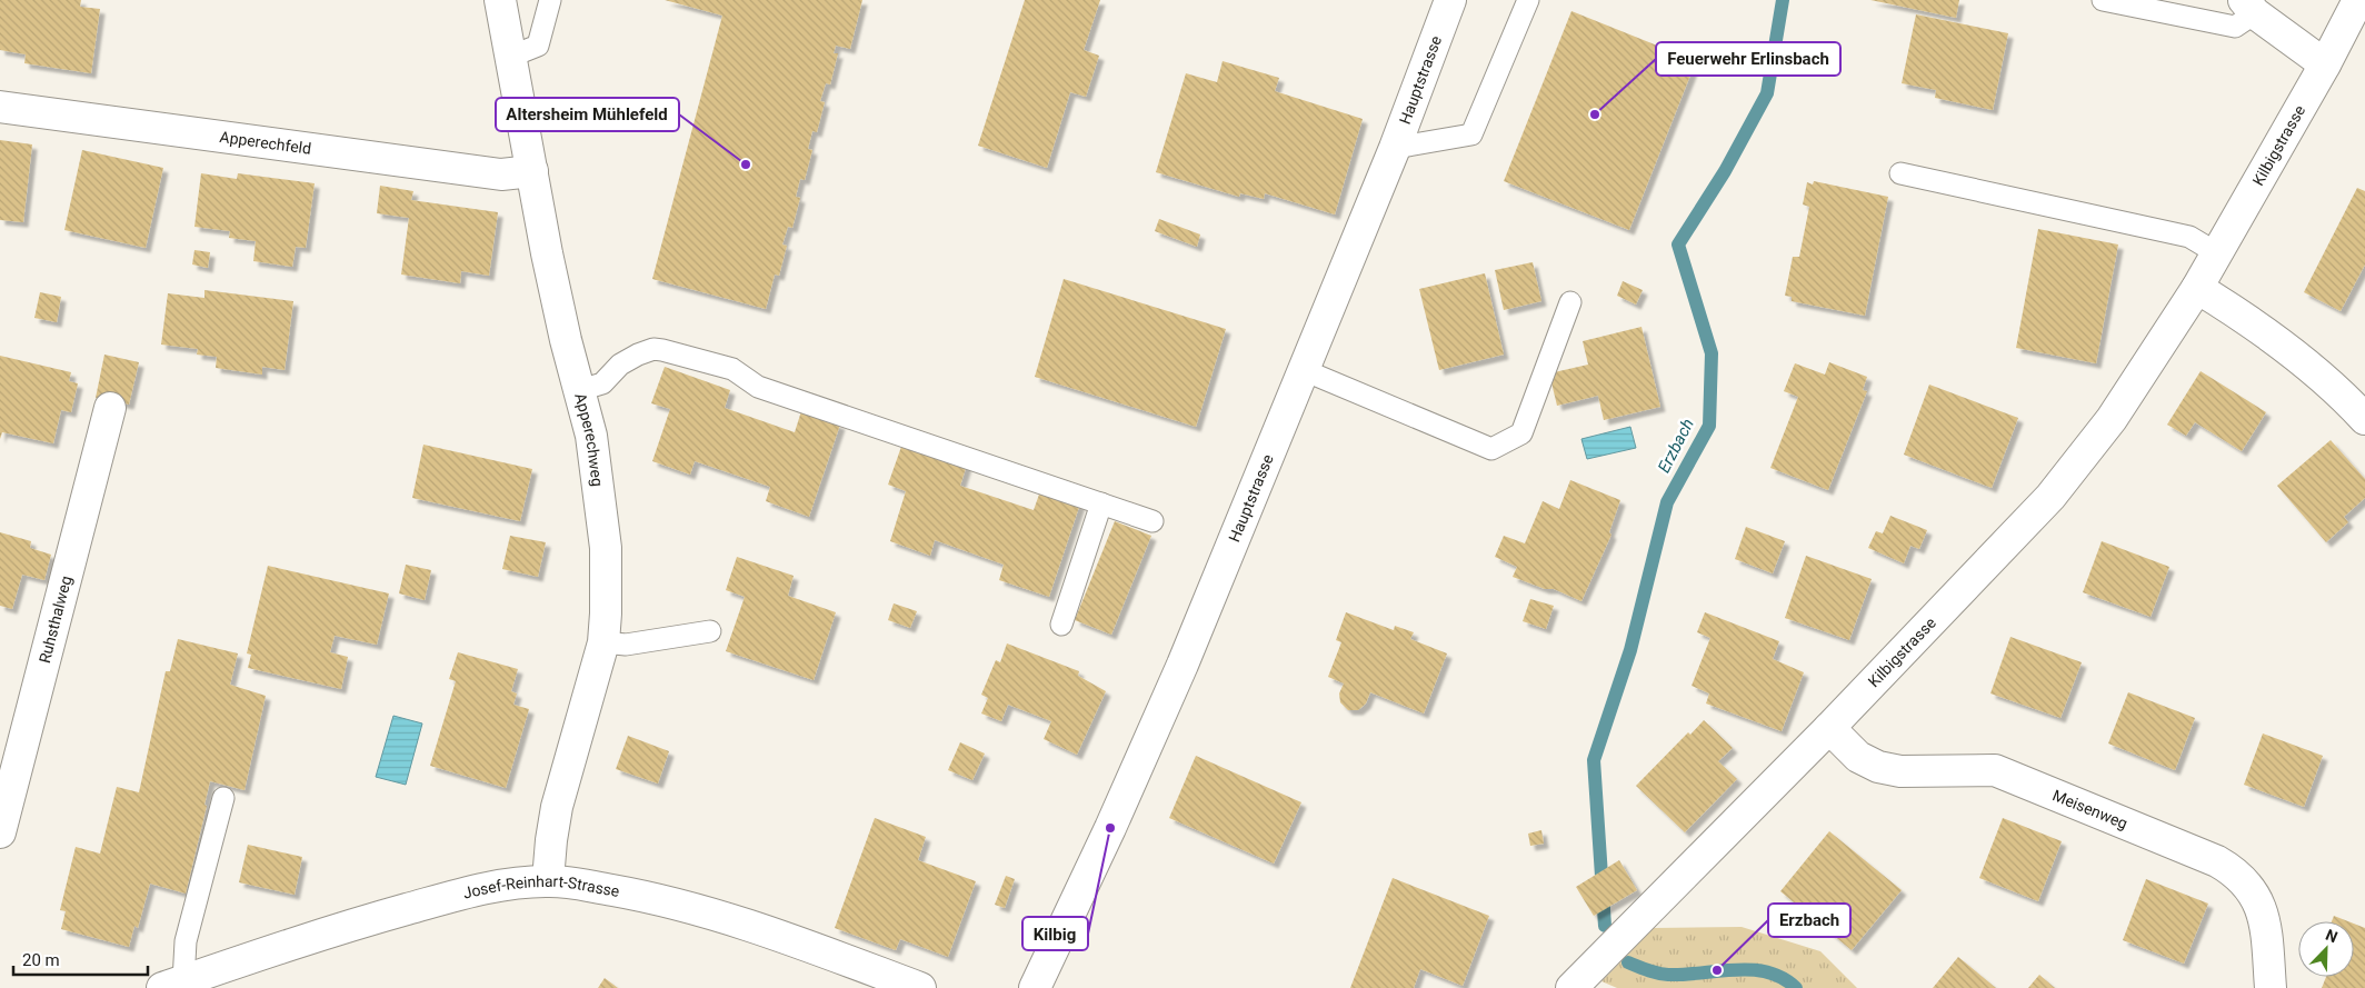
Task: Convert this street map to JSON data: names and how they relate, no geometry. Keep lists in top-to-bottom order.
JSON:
{
  "streets": {
    "street": [
      "Hauptstrasse",
      "Apperechfeld",
      "Kilbigstrasse",
      "Apperechweg",
      "Ruhsthalweg",
      "Meisenweg",
      "Josef-Reinhart-Strasse"
    ]
  },
  "crossings": [
    ["Apperechfeld", "Apperechweg"],
    ["Kilbigstrasse", "Meisenweg"],
    ["Apperechweg", "Josef-Reinhart-Strasse"]
  ],
  "water": ["Erzbach"],
  "places": [
    "Feuerwehr Erlinsbach",
    "Altersheim Mühlefeld",
    "Kilbig",
    "Erzbach"
  ],
  "scale_bar": "20 m",
  "north": "top right"
}
